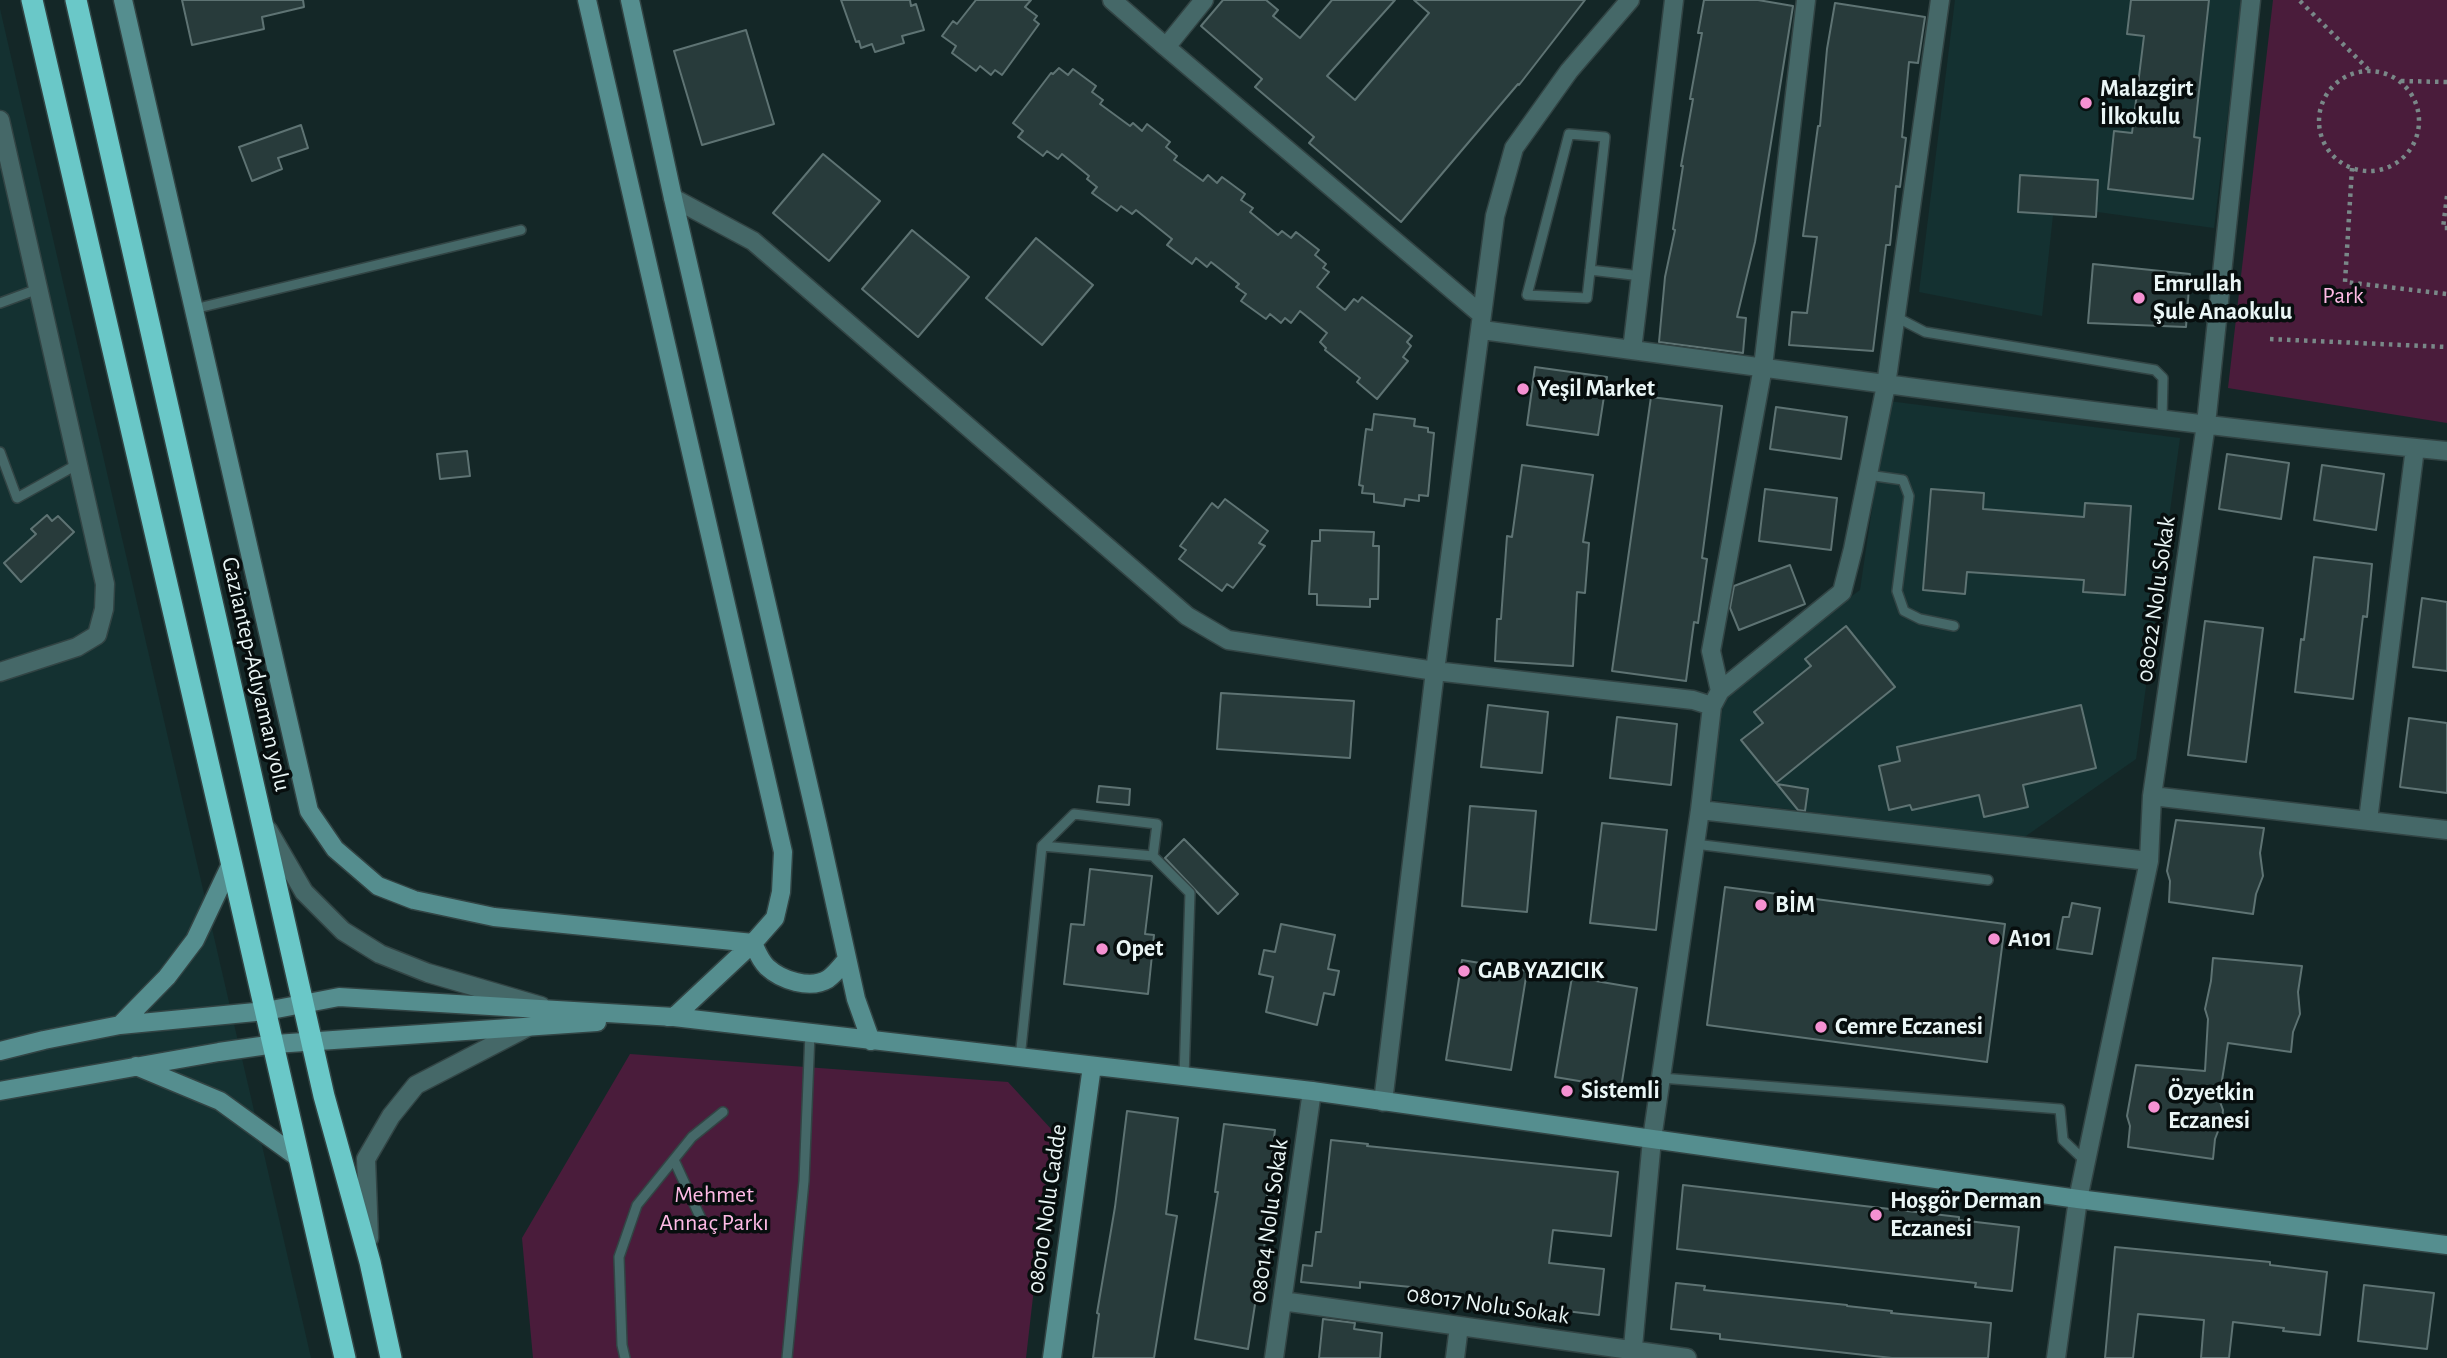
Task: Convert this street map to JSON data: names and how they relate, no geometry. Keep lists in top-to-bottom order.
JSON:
{
  "streets": {
    "highway": ["Gaziantep-Adıyaman yolu"],
    "street": [
      "08022 Nolu Sokak",
      "08010 Nolu Cadde",
      "08014 Nolu Sokak",
      "08017 Nolu Sokak"
    ]
  },
  "crossings": [
    ["08014 Nolu Sokak", "08017 Nolu Sokak"]
  ],
  "parks": ["Park", "Mehmet Annaç Parkı"],
  "places": [
    "Malazgirt İlkokulu",
    "Emrullah Şule Anaokulu",
    "Yeşil Market",
    "BİM",
    "A101",
    "Opet",
    "GAB YAZICIK",
    "Cemre Eczanesi",
    "Sistemli",
    "Özyetkin Eczanesi",
    "Hoşgör Derman Eczanesi"
  ]
}
